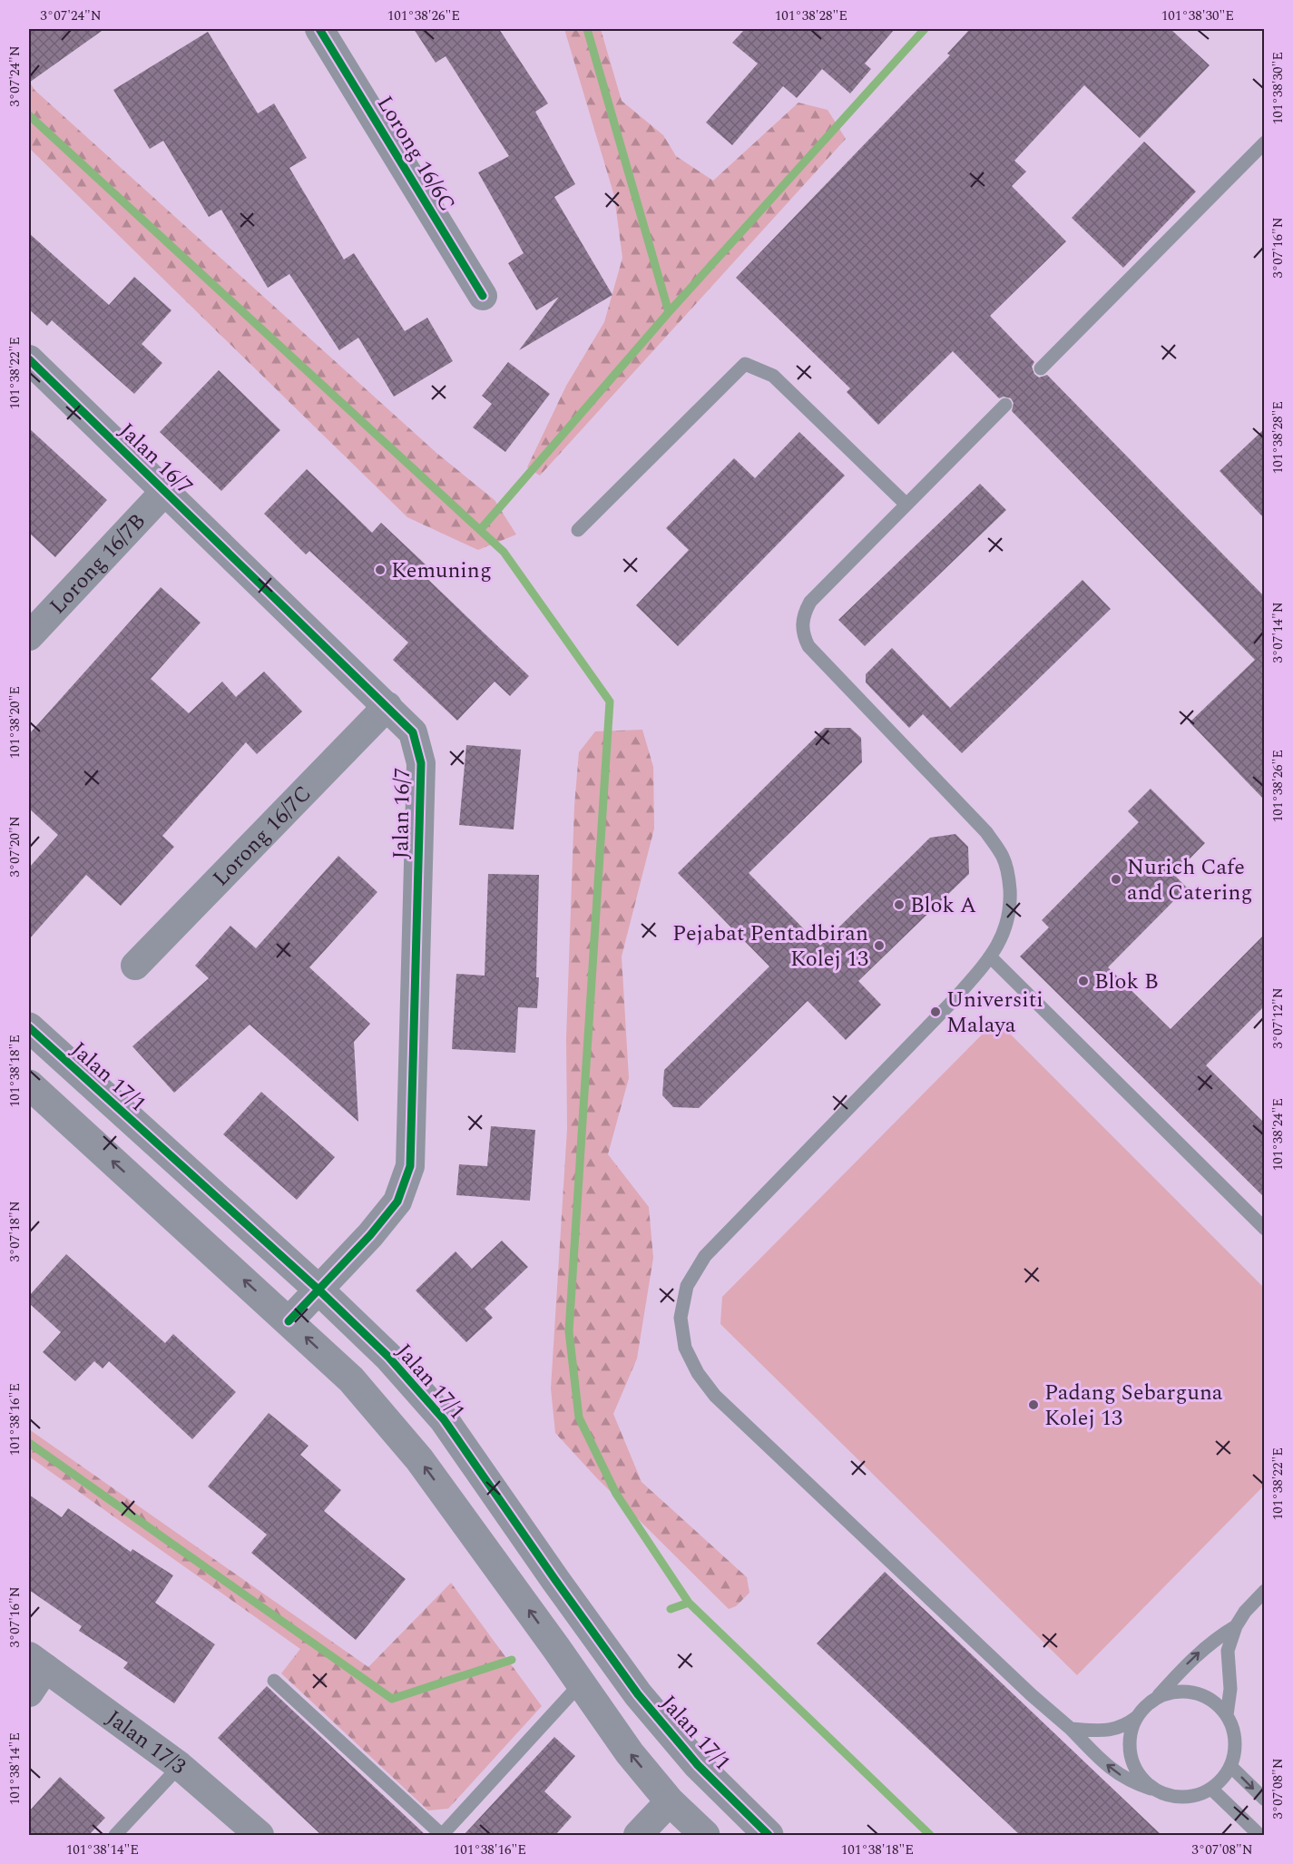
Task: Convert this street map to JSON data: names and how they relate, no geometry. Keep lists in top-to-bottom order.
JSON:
{
  "streets": {
    "street": [
      "Lorong 16/6C",
      "Jalan 16/7",
      "Lorong 16/7B",
      "Lorong 16/7C",
      "Jalan 17/1",
      "Jalan 17/3"
    ]
  },
  "crossings": [
    ["Jalan 16/7", "Lorong 16/7B"],
    ["Jalan 16/7", "Lorong 16/7C"],
    ["Jalan 16/7", "Jalan 17/1"]
  ],
  "places": [
    "Kemuning",
    "Nurich Cafe and Catering",
    "Blok A",
    "Pejabat Pentadbiran Kolej 13",
    "Blok B",
    "Universiti Malaya",
    "Padang Sebarguna Kolej 13"
  ],
  "coordinates": [
    "3°07'24\"N",
    "101°38'26\"E",
    "101°38'28\"E",
    "101°38'30\"E",
    "3°07'16\"N",
    "101°38'22\"E",
    "3°07'14\"N",
    "101°38'20\"E",
    "3°07'20\"N",
    "3°07'12\"N",
    "101°38'18\"E",
    "101°38'24\"E",
    "3°07'18\"N",
    "101°38'16\"E",
    "101°38'14\"E",
    "3°07'08\"N"
  ]
}
